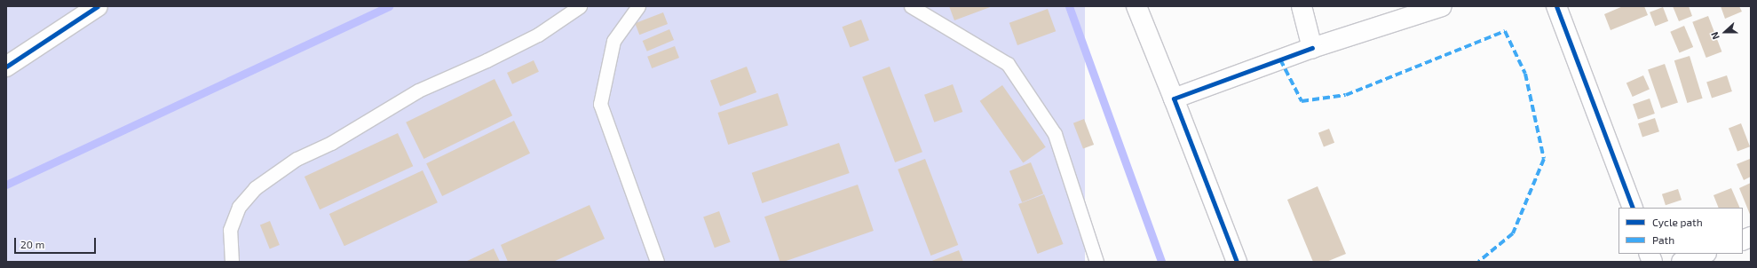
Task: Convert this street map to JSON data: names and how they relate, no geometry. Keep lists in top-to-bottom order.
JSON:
{
  "legend": ["Cycle path", "Path"],
  "scale_bar": "20 m",
  "north": "left"
}
